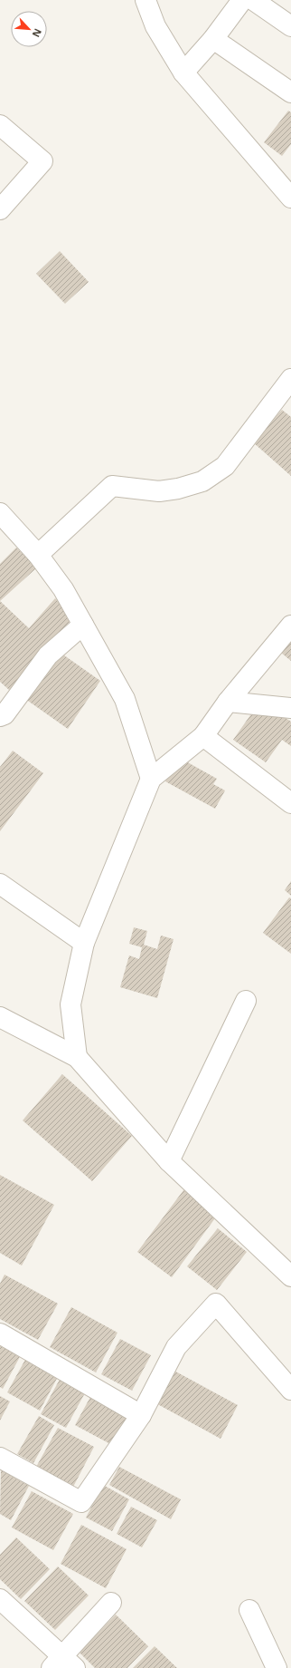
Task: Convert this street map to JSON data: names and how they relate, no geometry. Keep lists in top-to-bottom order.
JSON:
{
  "north": "bottom right"
}
